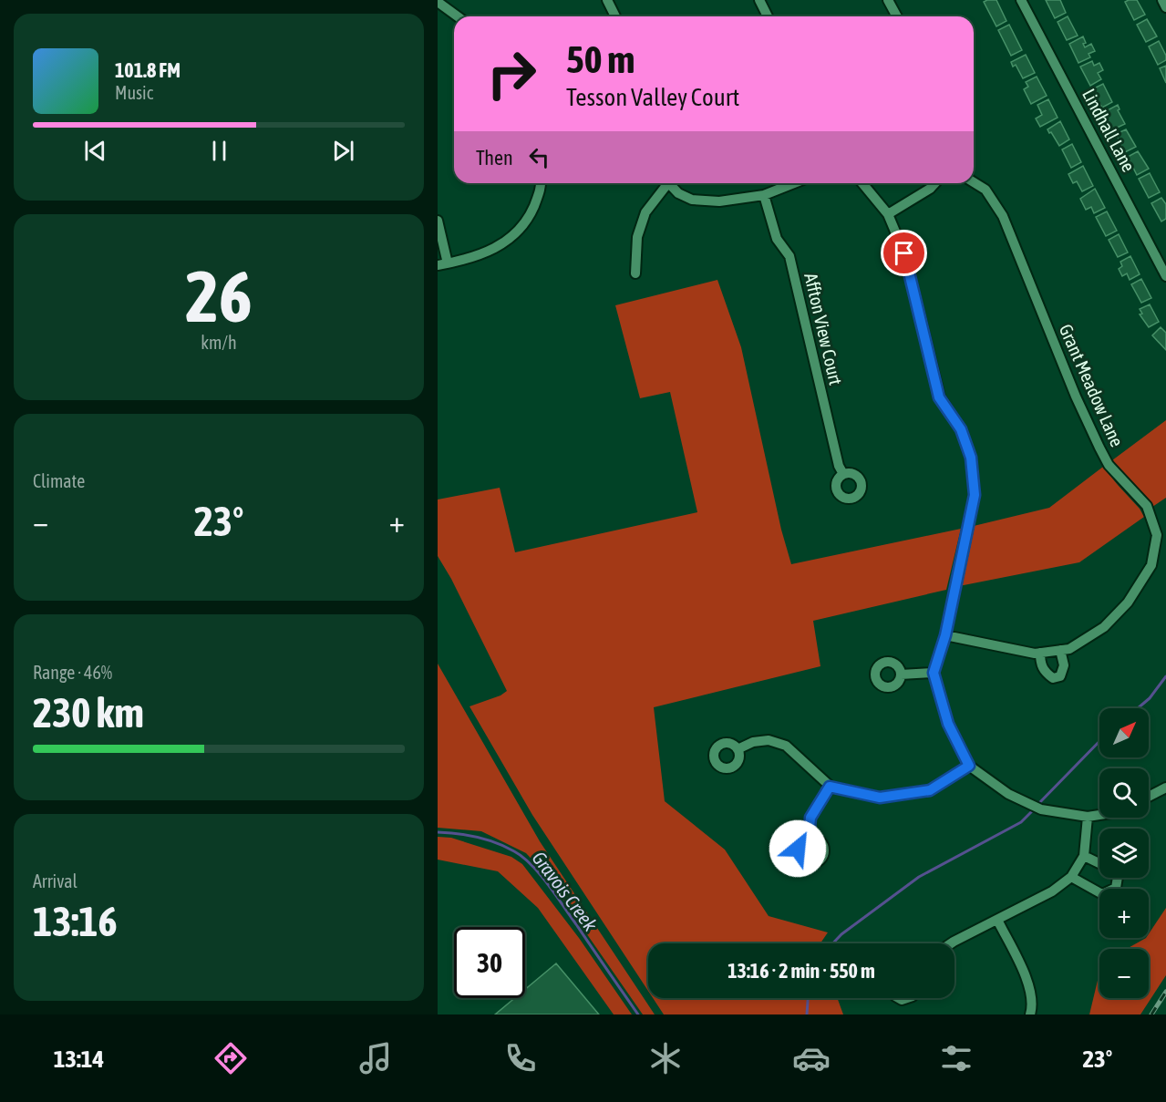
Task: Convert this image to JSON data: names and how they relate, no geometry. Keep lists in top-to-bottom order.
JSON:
{
  "streets": {
    "street": ["Lindhall Lane", "Affton View Court", "Grant Meadow Lane"]
  },
  "water": ["Gravois Creek"],
  "north": "top right",
  "page": {
    "turn": ["50 m", "Tesson Valley Court"],
    "song": ["101.8 FM", "Music"],
    "then": "Then",
    "tile": [
      ["26", "km/h"],
      "Climate",
      ["Range · 46%", "230 km"],
      ["Arrival", "13:16"]
    ],
    "heat": ["−", "23°", "+"],
    "map_buttons": ["+", "−"],
    "limit": "30",
    "trip": "13:16 · 2 min · 550 m",
    "tabs": ["13:14", "23°"]
  }
}
